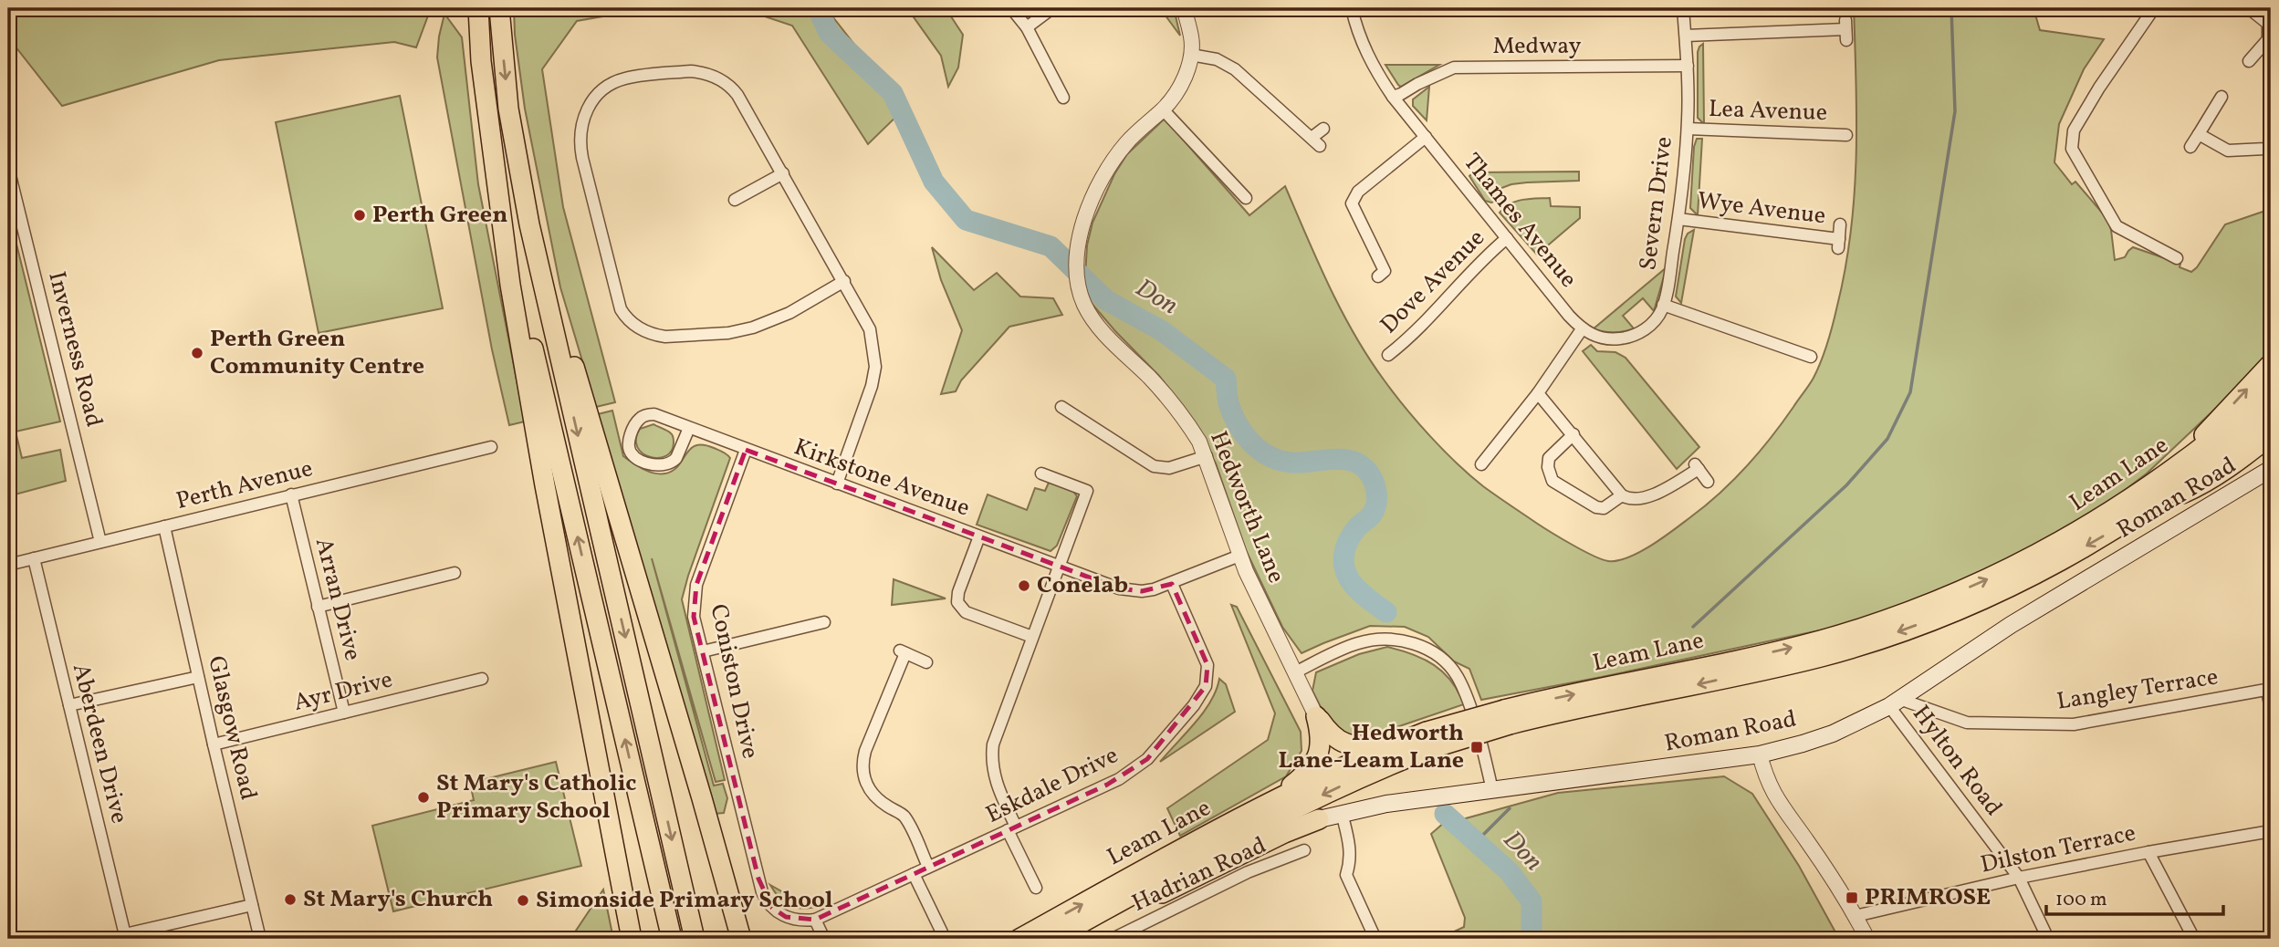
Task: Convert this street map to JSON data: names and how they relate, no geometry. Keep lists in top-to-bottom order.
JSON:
{
  "streets": {
    "highway": ["Leam Lane"],
    "main road": ["Roman Road"],
    "street": [
      "Medway",
      "Lea Avenue",
      "Severn Drive",
      "Wye Avenue",
      "Thames Avenue",
      "Dove Avenue",
      "Inverness Road",
      "Kirkstone Avenue",
      "Perth Avenue",
      "Hedworth Lane",
      "Arran Drive",
      "Coniston Drive",
      "Langley Terrace",
      "Ayr Drive",
      "Glasgow Road",
      "Aberdeen Drive",
      "Hylton Road",
      "Eskdale Drive",
      "Dilston Terrace",
      "Hadrian Road"
    ]
  },
  "crossings": [
    ["Medway", "Severn Drive"],
    ["Medway", "Thames Avenue"],
    ["Lea Avenue", "Severn Drive"],
    ["Severn Drive", "Wye Avenue"],
    ["Severn Drive", "Thames Avenue"],
    ["Thames Avenue", "Dove Avenue"],
    ["Inverness Road", "Perth Avenue"],
    ["Kirkstone Avenue", "Hedworth Lane"],
    ["Kirkstone Avenue", "Coniston Drive"],
    ["Kirkstone Avenue", "Eskdale Drive"],
    ["Perth Avenue", "Arran Drive"],
    ["Perth Avenue", "Glasgow Road"],
    ["Perth Avenue", "Aberdeen Drive"],
    ["Roman Road", "Langley Terrace"],
    ["Roman Road", "Hylton Road"],
    ["Arran Drive", "Ayr Drive"],
    ["Coniston Drive", "Eskdale Drive"],
    ["Langley Terrace", "Hylton Road"],
    ["Ayr Drive", "Glasgow Road"],
    ["Hylton Road", "Dilston Terrace"]
  ],
  "water": ["Don"],
  "places": {
    "other": [
      "Perth Green",
      "Perth Green Community Centre",
      "Conelab",
      "St Mary's Catholic Primary School",
      "St Mary's Church",
      "Simonside Primary School"
    ],
    "transit": ["Hedworth Lane-Leam Lane", "PRIMROSE"]
  },
  "scale_bar": "100 m"
}
